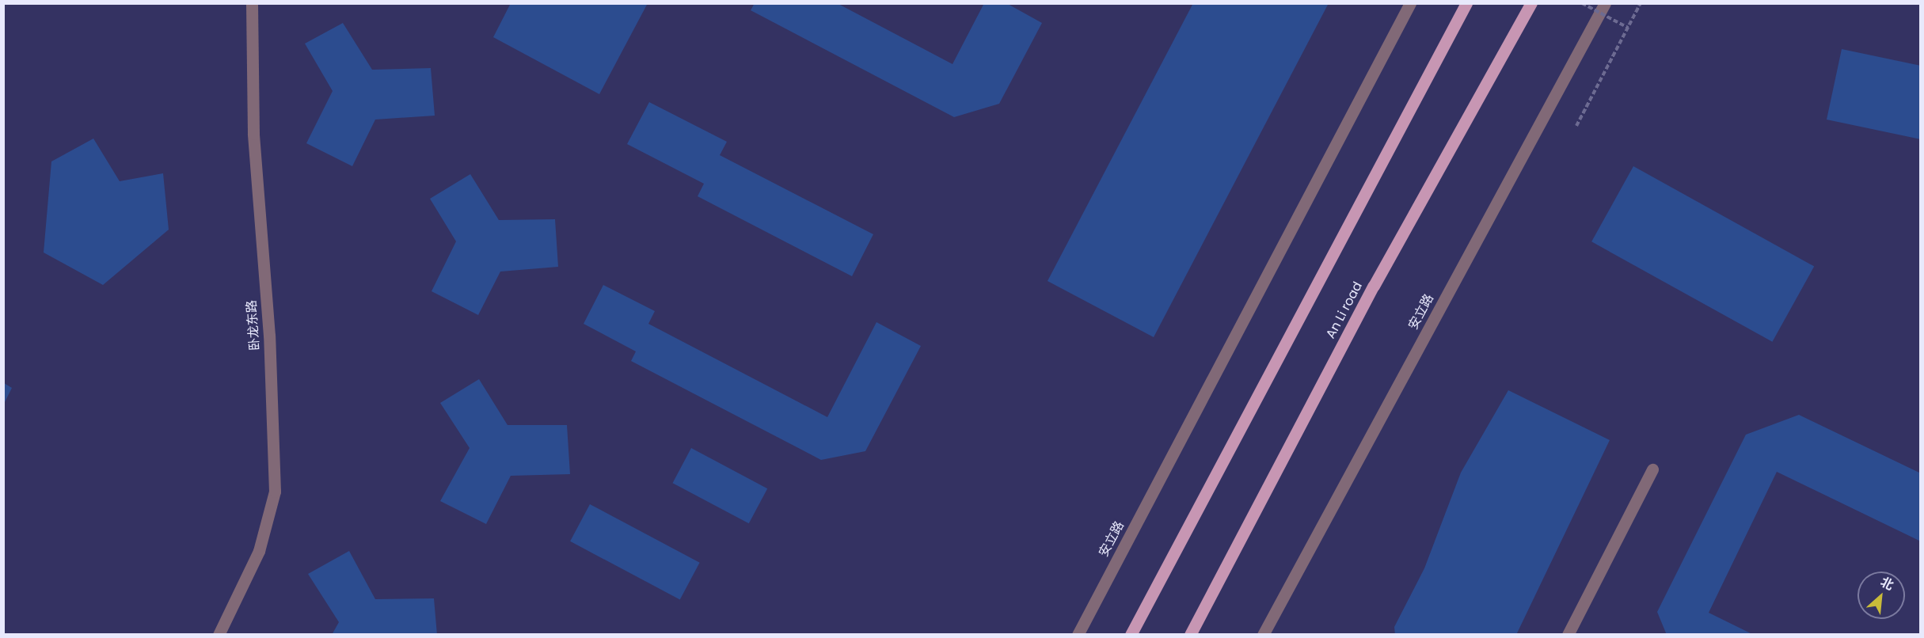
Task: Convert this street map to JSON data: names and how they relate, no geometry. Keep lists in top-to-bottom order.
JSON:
{
  "streets": {
    "main road": ["An Li road"],
    "street": ["安立路", "卧龙东路"]
  },
  "north": "top right"
}
